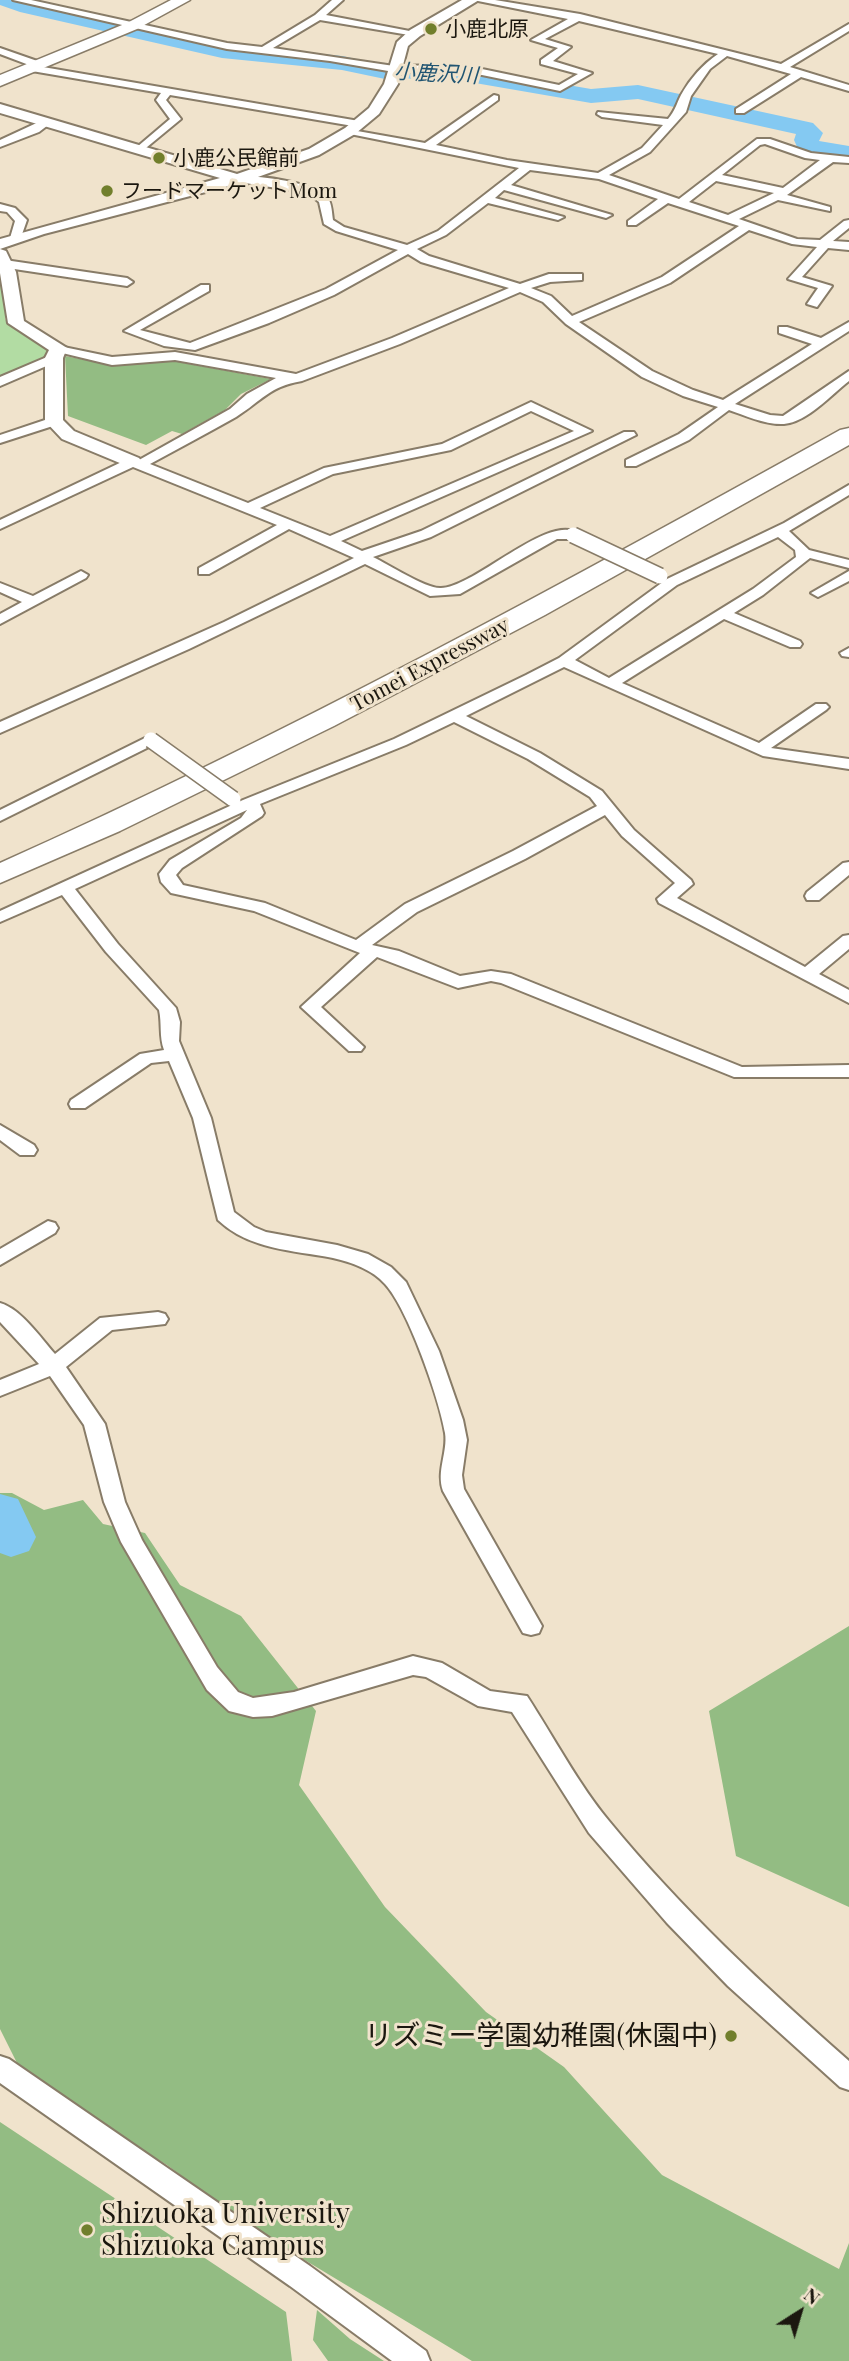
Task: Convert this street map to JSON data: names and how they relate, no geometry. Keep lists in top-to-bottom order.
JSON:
{
  "streets": {
    "highway": ["Tomei Expressway"]
  },
  "water": ["小鹿沢川"],
  "places": [
    "小鹿北原",
    "小鹿公民館前",
    "フードマーケットMom",
    "リズミー学園幼稚園(休園中)",
    "Shizuoka University Shizuoka Campus"
  ],
  "north": "top right"
}
